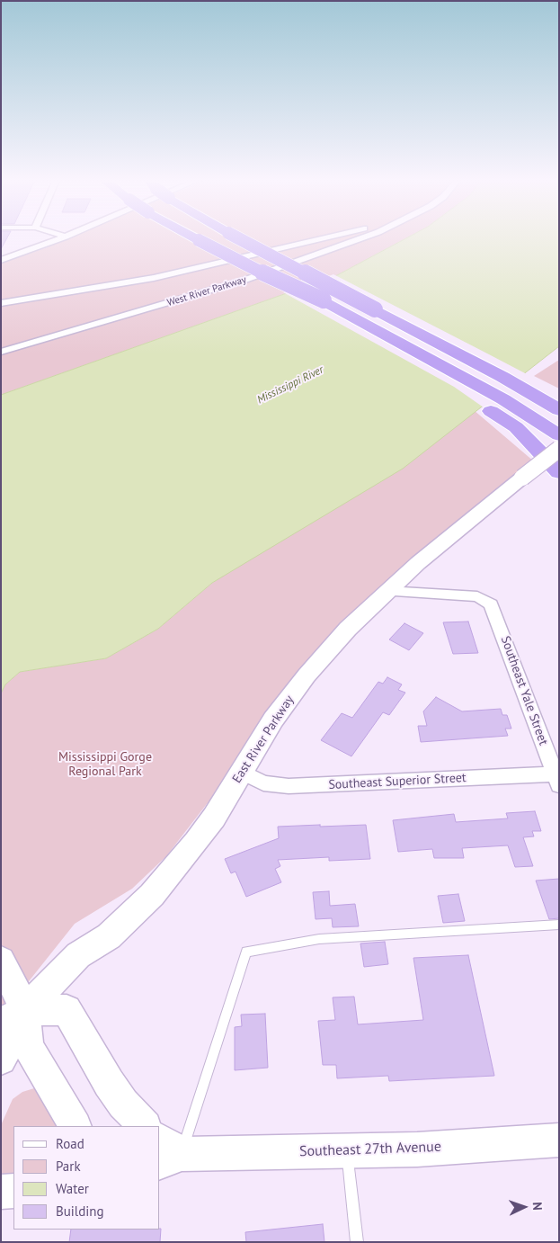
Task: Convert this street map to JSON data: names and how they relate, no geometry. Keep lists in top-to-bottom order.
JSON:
{
  "streets": {
    "street": [
      "West River Parkway",
      "Southeast Yale Street",
      "East River Parkway",
      "Southeast Superior Street",
      "Southeast 27th Avenue"
    ]
  },
  "crossings": [
    ["Southeast Yale Street", "East River Parkway"],
    ["Southeast Yale Street", "Southeast Superior Street"],
    ["East River Parkway", "Southeast Superior Street"]
  ],
  "water": ["Mississippi River"],
  "parks": ["Mississippi Gorge Regional Park"],
  "legend": [
    "Road",
    "Park",
    "Water",
    "Building"
  ],
  "north": "right"
}
